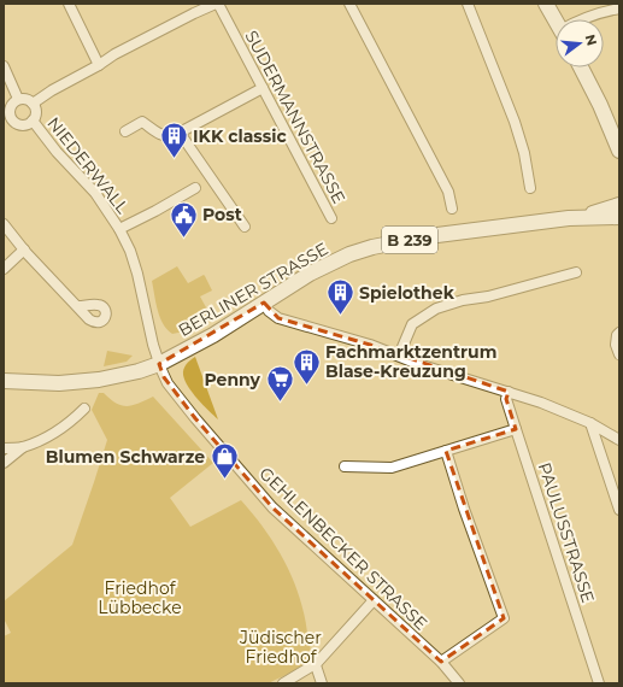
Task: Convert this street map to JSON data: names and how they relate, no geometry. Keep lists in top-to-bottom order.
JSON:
{
  "streets": {
    "main road": ["B 239", "BERLINER STRASSE"],
    "street": [
      "SUDERMANNSTRASSE",
      "NIEDERWALL",
      "PAULUSSTRASSE",
      "GEHLENBECKER STRASSE"
    ]
  },
  "crossings": [
    ["NIEDERWALL", "BERLINER STRASSE"],
    ["NIEDERWALL", "GEHLENBECKER STRASSE"],
    ["BERLINER STRASSE", "GEHLENBECKER STRASSE"]
  ],
  "parks": ["Friedhof Lübbecke", "Jüdischer Friedhof"],
  "places": {
    "building": ["IKK classic", "Spielothek", "Fachmarktzentrum Blase-Kreuzung"],
    "public building": ["Post"],
    "supermarket": ["Penny"],
    "shop": ["Blumen Schwarze"]
  },
  "north": "right"
}
